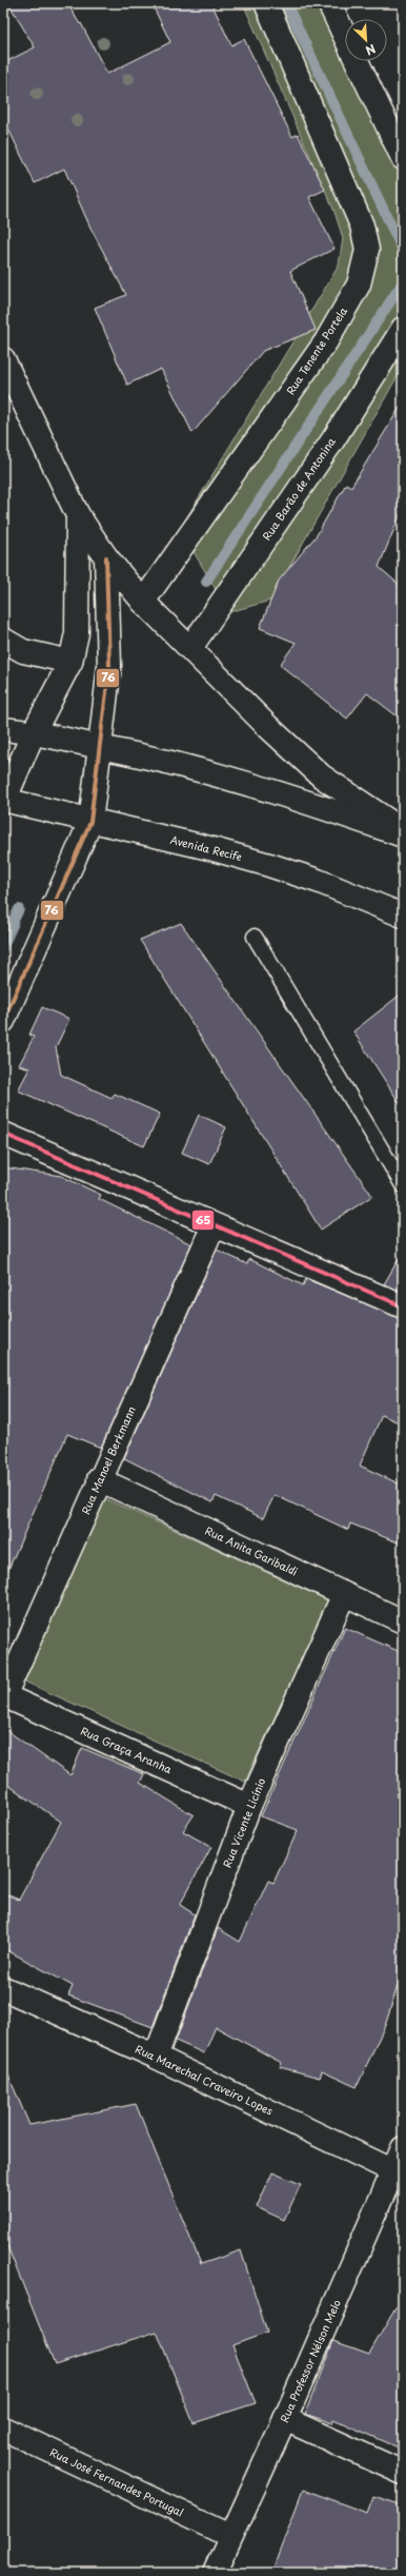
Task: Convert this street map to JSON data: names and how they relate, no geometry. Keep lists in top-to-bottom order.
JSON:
{
  "streets": {
    "street": [
      "Rua Tenente Portela",
      "Rua Barão de Antonina",
      "Avenida Recife",
      "Rua Manoel Berkmann",
      "Rua Anita Garibaldi",
      "Rua Graça Aranha",
      "Rua Vicente Licínio",
      "Rua Marechal Craveiro Lopes",
      "Rua Professor Nélson Melo",
      "Rua José Fernandes Portugal"
    ]
  },
  "crossings": [
    ["Rua Manoel Berkmann", "Rua Anita Garibaldi"],
    ["Rua Manoel Berkmann", "Rua Graça Aranha"],
    ["Rua Anita Garibaldi", "Rua Vicente Licínio"],
    ["Rua Graça Aranha", "Rua Vicente Licínio"],
    ["Rua Vicente Licínio", "Rua Marechal Craveiro Lopes"],
    ["Rua Marechal Craveiro Lopes", "Rua Professor Nélson Melo"],
    ["Rua Professor Nélson Melo", "Rua José Fernandes Portugal"]
  ],
  "lines": ["transit line 76", "transit line 65"],
  "north": "bottom right"
}
